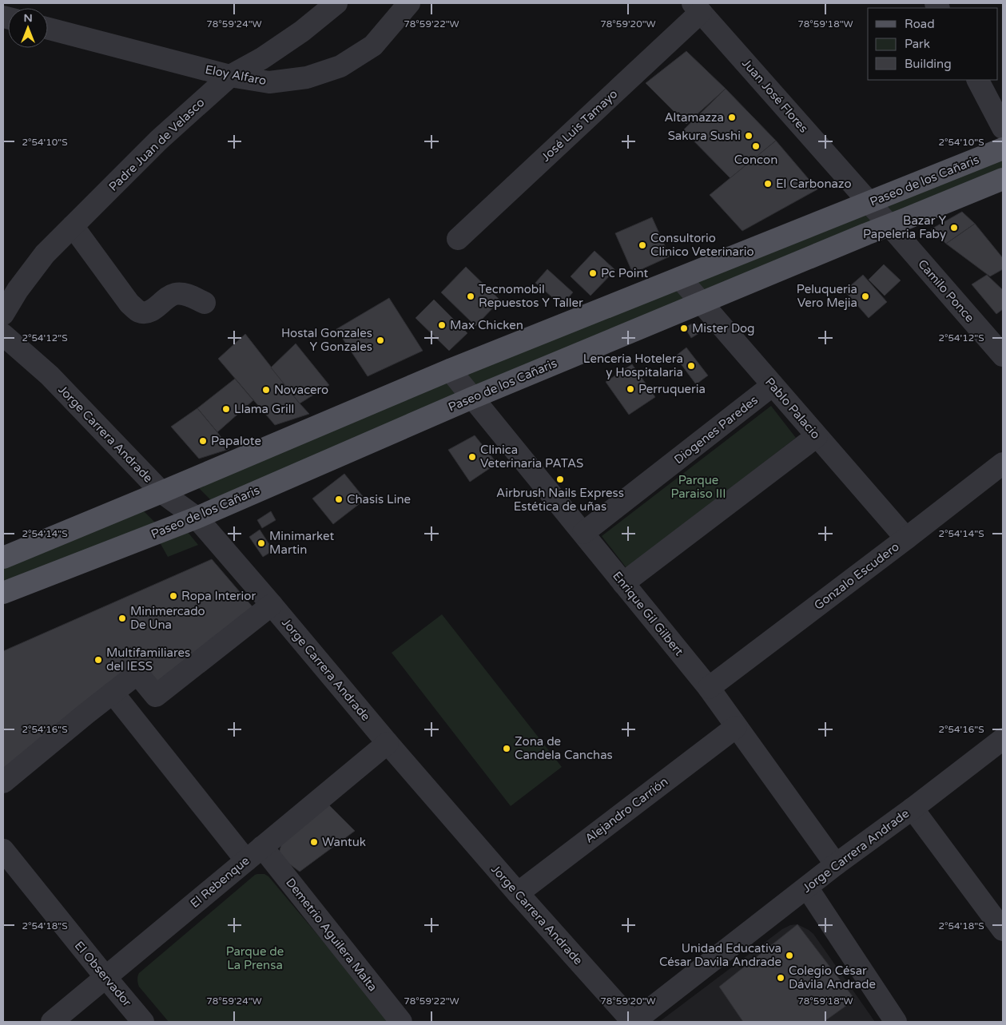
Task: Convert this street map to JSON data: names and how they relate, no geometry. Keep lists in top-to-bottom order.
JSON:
{
  "streets": {
    "main road": ["Paseo de los Cañaris"],
    "street": [
      "Eloy Alfaro",
      "Juan José Flores",
      "José Luis Tamayo",
      "Padre Juan de Velasco",
      "Camilo Ponce",
      "Pablo Palacio",
      "Diogenes Paredes",
      "Jorge Carrera Andrade",
      "Gonzalo Escudero",
      "Enrique Gil Gilbert",
      "Alejandro Carrión",
      "El Rebenque",
      "Demetrio Aguilera Malta",
      "El Observador"
    ]
  },
  "crossings": [
    ["Eloy Alfaro", "Padre Juan de Velasco"],
    ["Juan José Flores", "José Luis Tamayo"],
    ["Juan José Flores", "Paseo de los Cañaris"],
    ["Juan José Flores", "Camilo Ponce"],
    ["Paseo de los Cañaris", "Camilo Ponce"],
    ["Paseo de los Cañaris", "Pablo Palacio"],
    ["Paseo de los Cañaris", "Jorge Carrera Andrade"],
    ["Paseo de los Cañaris", "Enrique Gil Gilbert"],
    ["Pablo Palacio", "Diogenes Paredes"],
    ["Pablo Palacio", "Gonzalo Escudero"],
    ["Diogenes Paredes", "Enrique Gil Gilbert"],
    ["Jorge Carrera Andrade", "Enrique Gil Gilbert"],
    ["Jorge Carrera Andrade", "Alejandro Carrión"],
    ["Jorge Carrera Andrade", "El Rebenque"],
    ["Gonzalo Escudero", "Enrique Gil Gilbert"],
    ["Enrique Gil Gilbert", "Alejandro Carrión"],
    ["El Rebenque", "Demetrio Aguilera Malta"],
    ["El Rebenque", "El Observador"]
  ],
  "parks": ["Parque Paraiso III", "Parque de La Prensa"],
  "places": [
    "Altamazza",
    "Sakura Sushi",
    "Concon",
    "El Carbonazo",
    "Bazar Y Papeleria Faby",
    "Consultorio Clinico Veterinario",
    "Pc Point",
    "Tecnomobil Repuestos Y Taller",
    "Peluqueria Vero Mejia",
    "Max Chicken",
    "Mister Dog",
    "Hostal Gonzales Y Gonzales",
    "Lenceria Hotelera y Hospitalaria",
    "Perruqueria",
    "Novacero",
    "Llama Grill",
    "Papalote",
    "Clinica Veterinaria PATAS",
    "Airbrush Nails Express Estética de uñas",
    "Chasis Line",
    "Minimarket Martin",
    "Ropa Interior",
    "Minimercado De Una",
    "Multifamiliares del IESS",
    "Zona de Candela Canchas",
    "Wantuk",
    "Unidad Educativa César Davila Andrade",
    "Colegio César Dávila Andrade"
  ],
  "legend": ["Road", "Park", "Building"],
  "north": "top",
  "coordinates": [
    "78°59'24\"W",
    "78°59'22\"W",
    "78°59'20\"W",
    "78°59'18\"W",
    "2°54'10\"S",
    "2°54'12\"S",
    "2°54'14\"S",
    "2°54'16\"S",
    "2°54'18\"S"
  ]
}
